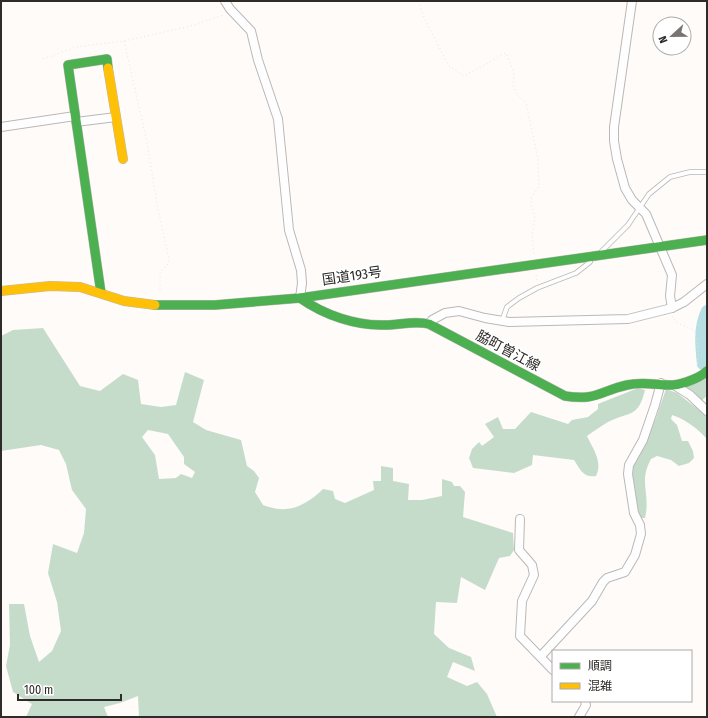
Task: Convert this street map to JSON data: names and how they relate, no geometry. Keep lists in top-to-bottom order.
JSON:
{
  "streets": {
    "main road": ["国道193号", "脇町曽江線"]
  },
  "crossings": [
    ["国道193号", "脇町曽江線"]
  ],
  "legend": ["順調", "混雑"],
  "scale_bar": "100 m",
  "north": "left"
}
